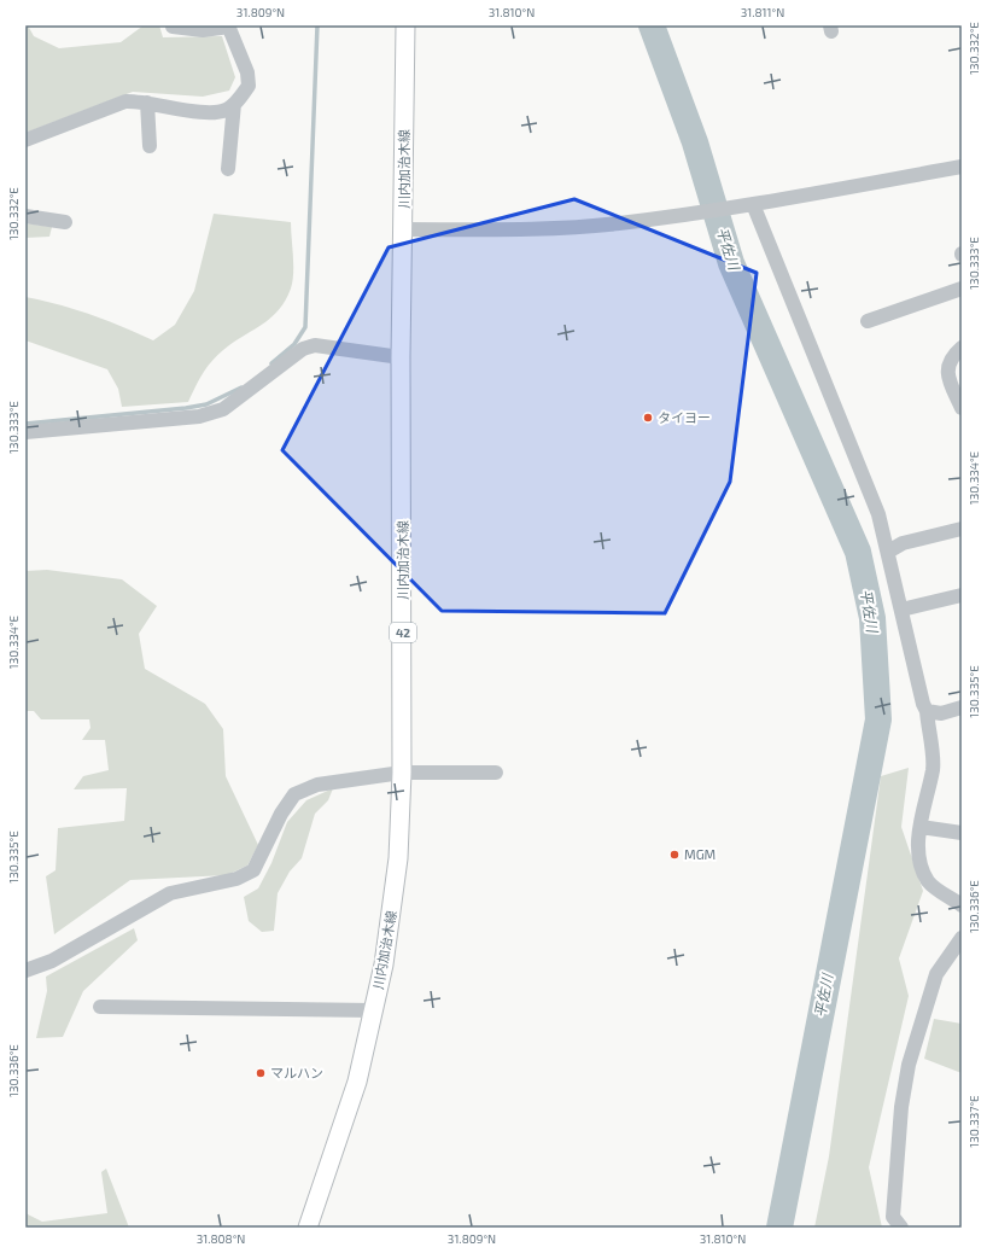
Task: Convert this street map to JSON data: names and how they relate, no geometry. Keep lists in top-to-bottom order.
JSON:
{
  "streets": {
    "main road": ["川内加治木線", "42"]
  },
  "water": ["平佐川"],
  "places": ["タイヨー", "MGM", "マルハン"],
  "coordinates": [
    "31.809°N",
    "31.810°N",
    "31.811°N",
    "130.332°E",
    "130.333°E",
    "130.334°E",
    "130.335°E",
    "130.336°E",
    "130.337°E",
    "31.808°N"
  ]
}
